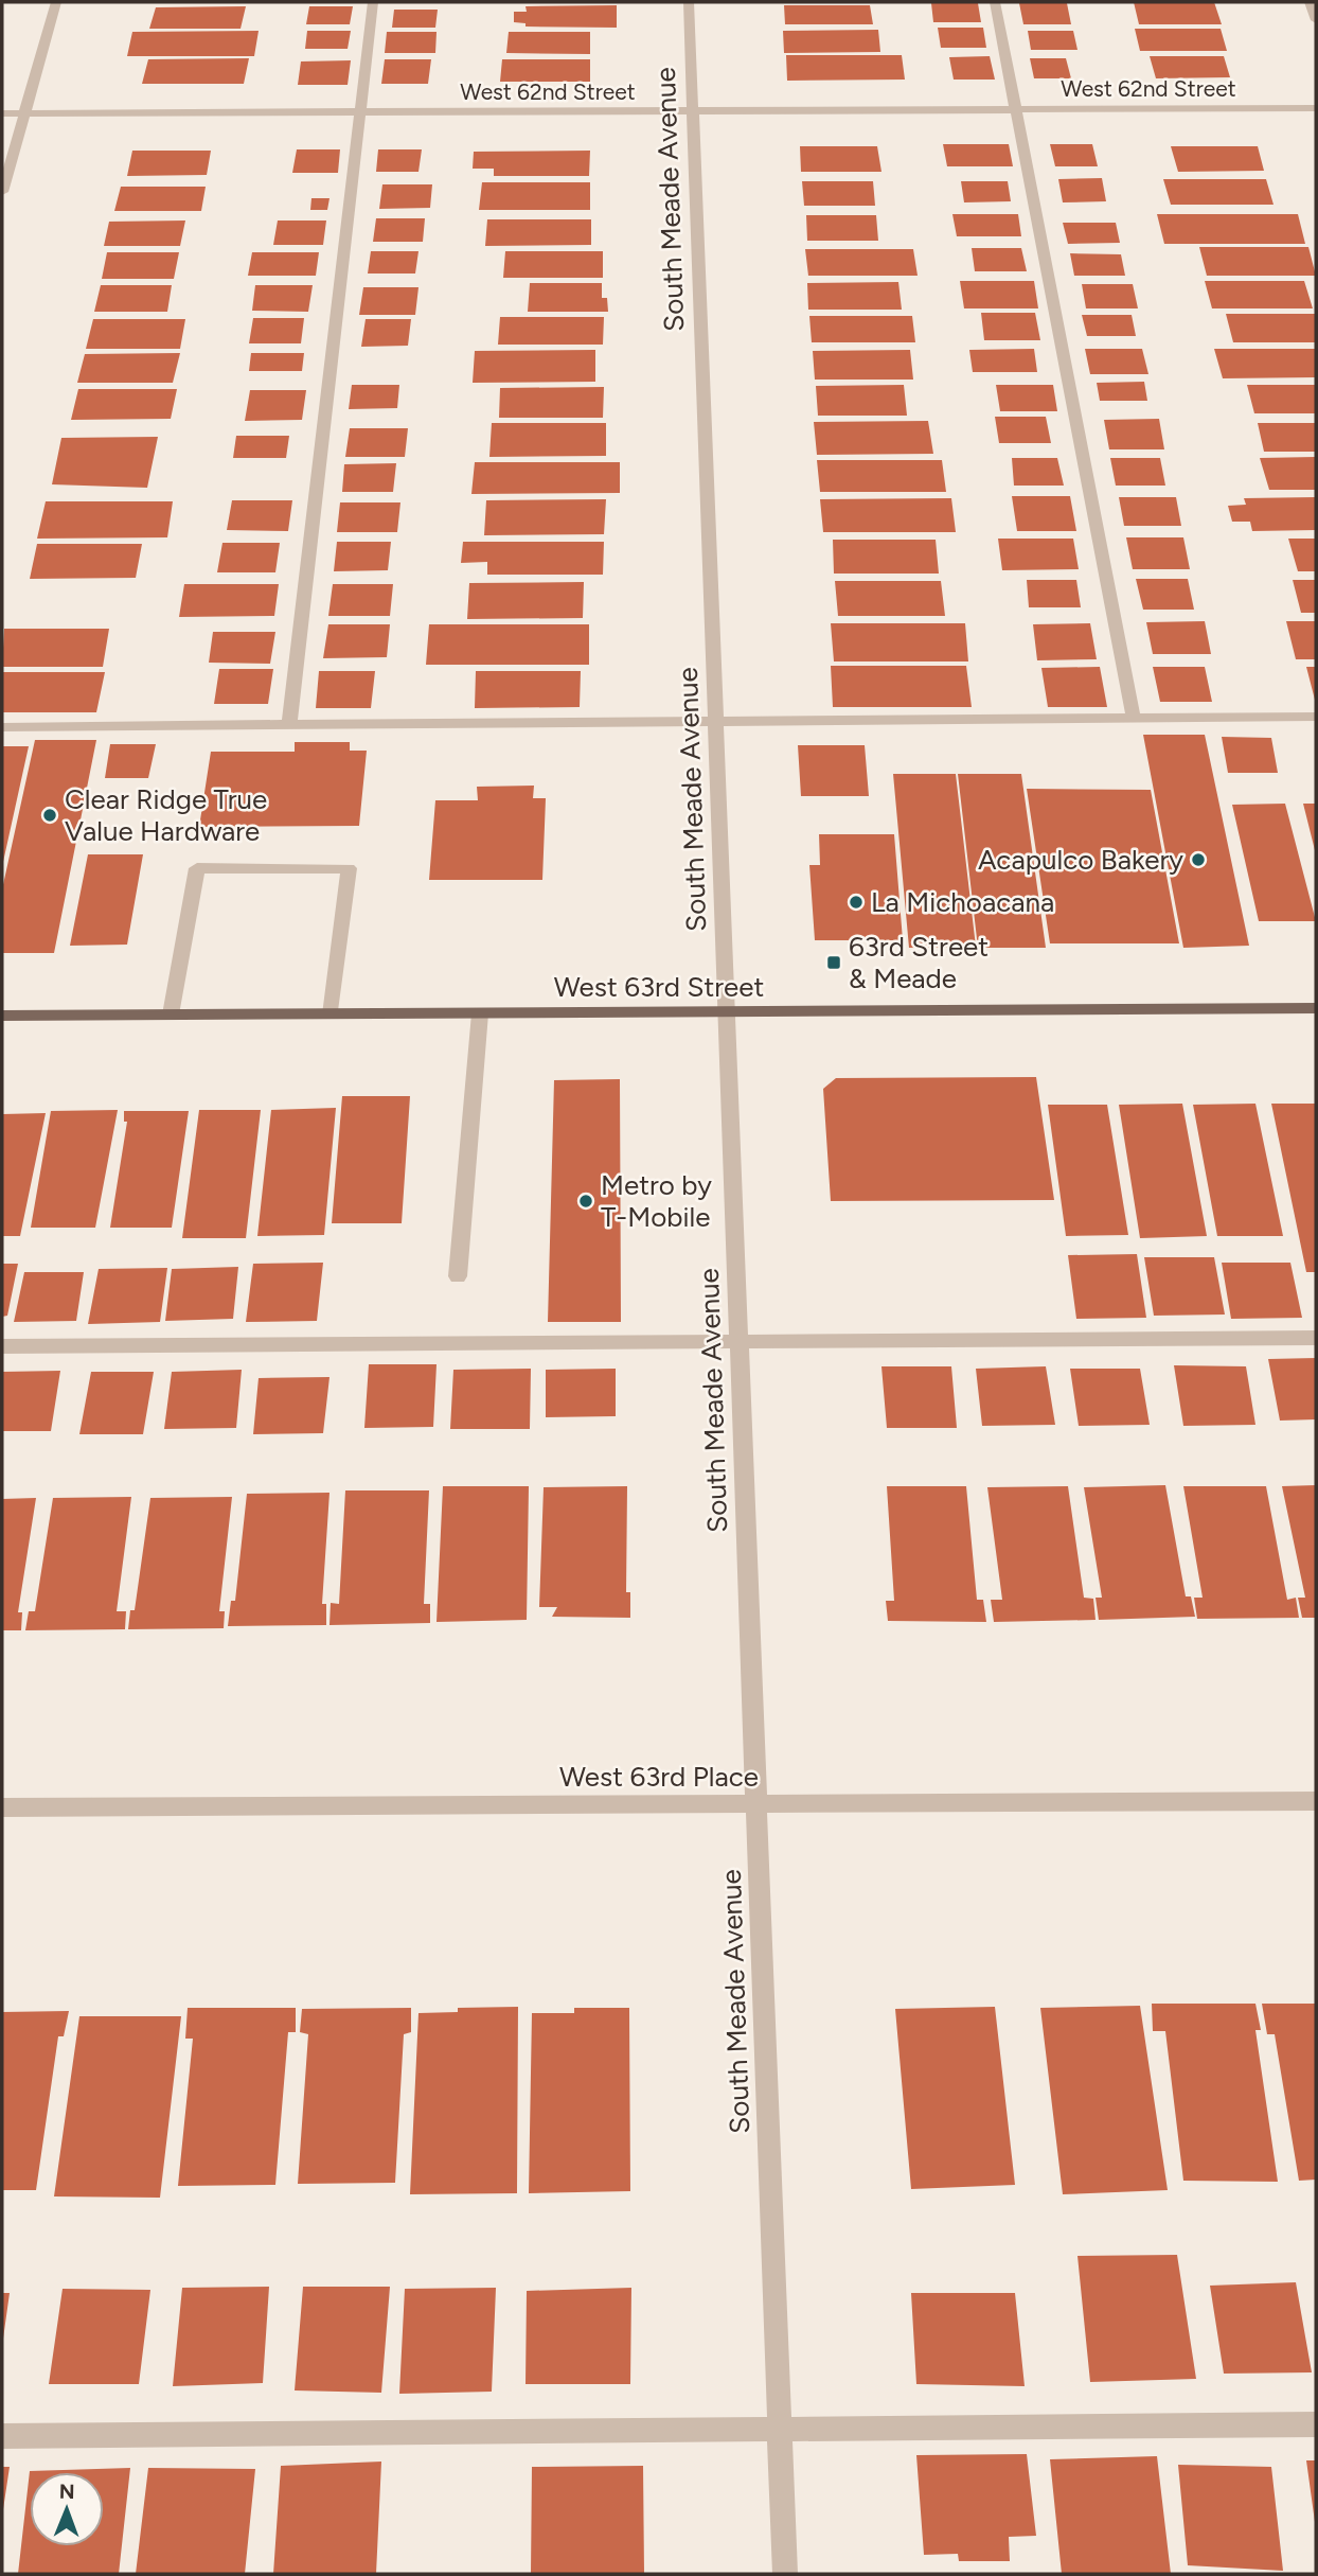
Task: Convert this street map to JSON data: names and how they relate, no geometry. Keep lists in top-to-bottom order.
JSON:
{
  "streets": {
    "main road": ["West 63rd Street"],
    "street": ["West 62nd Street", "South Meade Avenue", "West 63rd Place"]
  },
  "crossings": [
    ["West 62nd Street", "South Meade Avenue"],
    ["South Meade Avenue", "West 63rd Street"],
    ["South Meade Avenue", "West 63rd Place"]
  ],
  "places": {
    "other": [
      "Clear Ridge True Value Hardware",
      "Acapulco Bakery",
      "La Michoacana",
      "Metro by T-Mobile"
    ],
    "transit": ["63rd Street & Meade"]
  },
  "north": "top"
}
